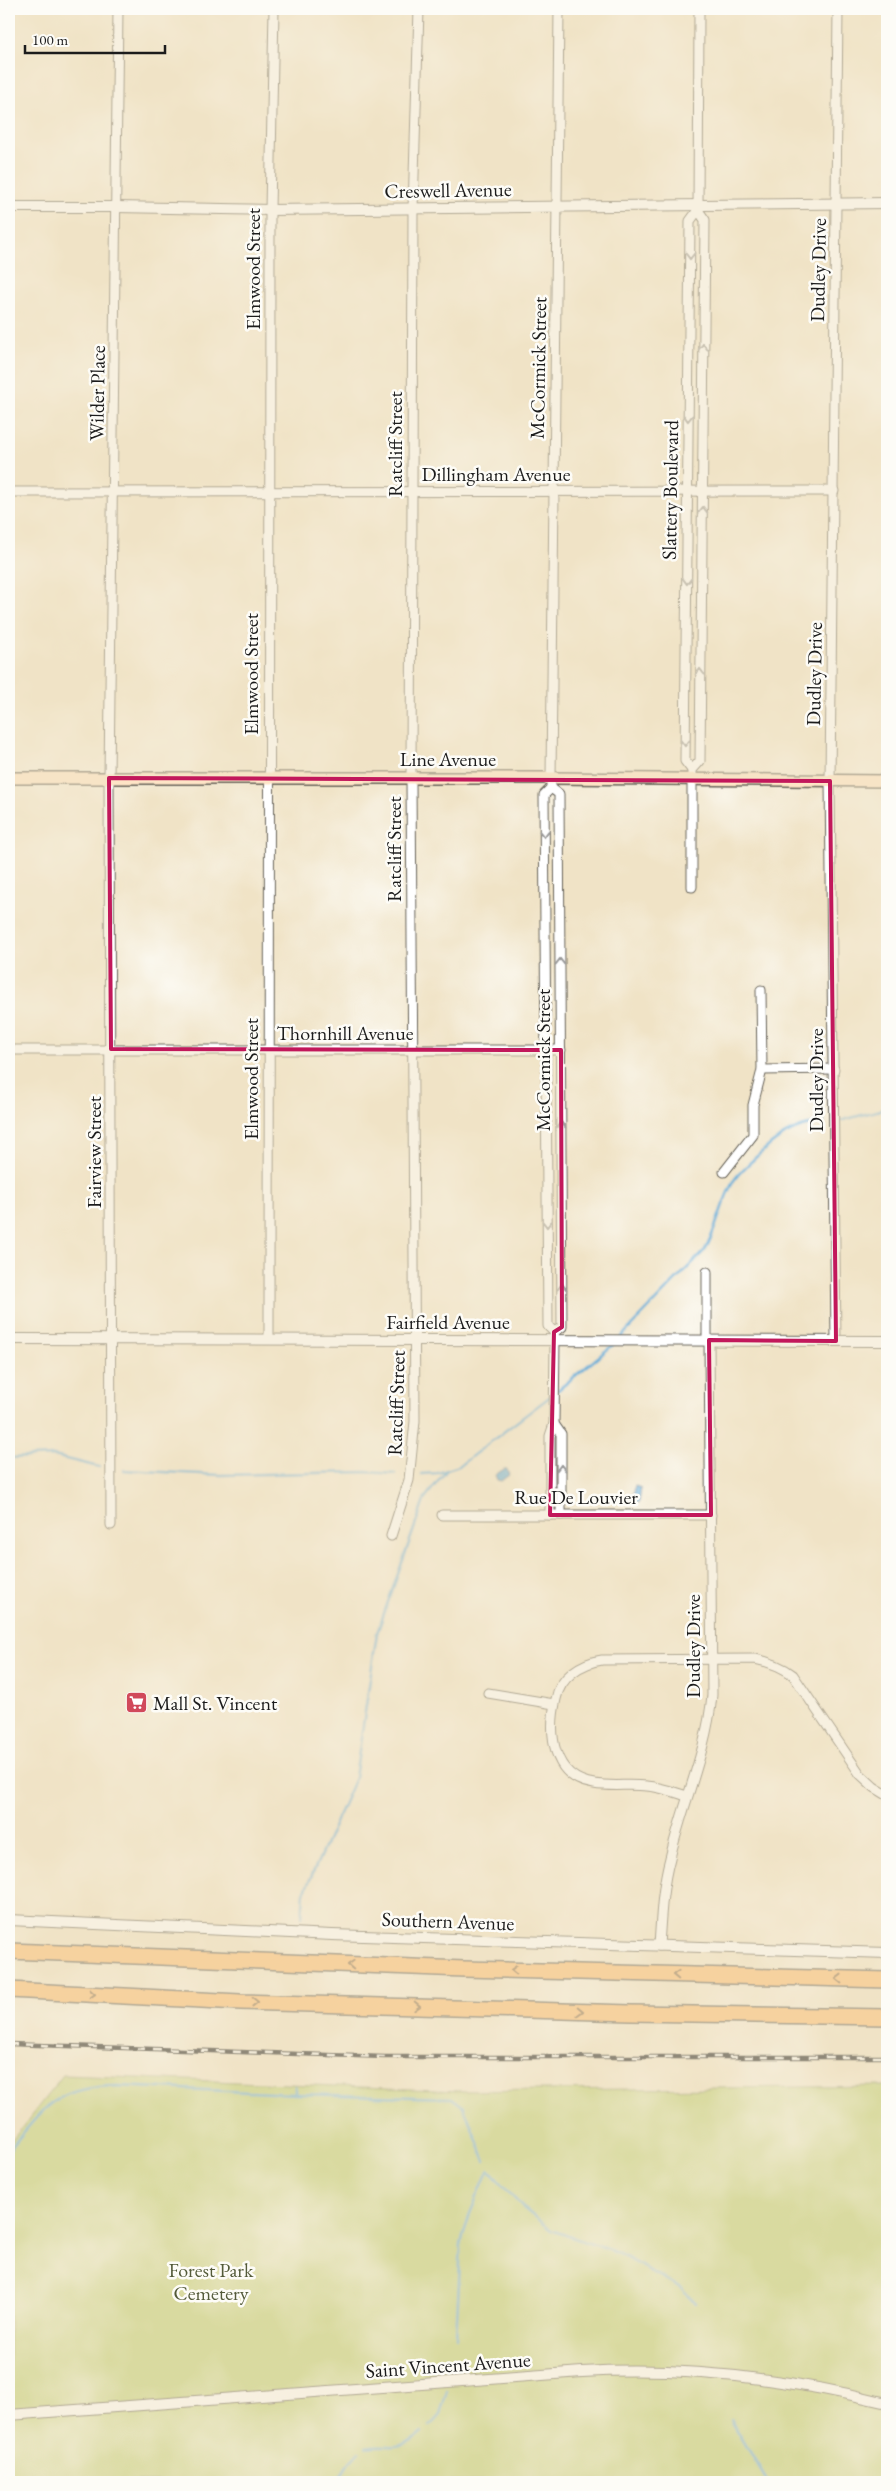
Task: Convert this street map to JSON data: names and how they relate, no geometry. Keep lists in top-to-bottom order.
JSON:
{
  "streets": {
    "main road": ["Line Avenue"],
    "street": [
      "Creswell Avenue",
      "Elmwood Street",
      "Dudley Drive",
      "McCormick Street",
      "Wilder Place",
      "Ratcliff Street",
      "Dillingham Avenue",
      "Slattery Boulevard",
      "Thornhill Avenue",
      "Fairview Street",
      "Fairfield Avenue",
      "Rue De Louvier",
      "Southern Avenue",
      "Saint Vincent Avenue"
    ]
  },
  "crossings": [
    ["Creswell Avenue", "Elmwood Street"],
    ["Creswell Avenue", "Dudley Drive"],
    ["Creswell Avenue", "McCormick Street"],
    ["Creswell Avenue", "Wilder Place"],
    ["Creswell Avenue", "Ratcliff Street"],
    ["Creswell Avenue", "Slattery Boulevard"],
    ["Elmwood Street", "Dillingham Avenue"],
    ["Elmwood Street", "Line Avenue"],
    ["Elmwood Street", "Thornhill Avenue"],
    ["Elmwood Street", "Fairfield Avenue"],
    ["Dudley Drive", "Dillingham Avenue"],
    ["Dudley Drive", "Line Avenue"],
    ["Dudley Drive", "Fairfield Avenue"],
    ["Dudley Drive", "Rue De Louvier"],
    ["Dudley Drive", "Southern Avenue"],
    ["McCormick Street", "Dillingham Avenue"],
    ["McCormick Street", "Line Avenue"],
    ["McCormick Street", "Thornhill Avenue"],
    ["McCormick Street", "Fairfield Avenue"],
    ["Wilder Place", "Dillingham Avenue"],
    ["Wilder Place", "Line Avenue"],
    ["Wilder Place", "Fairview Street"],
    ["Ratcliff Street", "Dillingham Avenue"],
    ["Ratcliff Street", "Line Avenue"],
    ["Ratcliff Street", "Thornhill Avenue"],
    ["Ratcliff Street", "Fairfield Avenue"],
    ["Dillingham Avenue", "Slattery Boulevard"],
    ["Slattery Boulevard", "Line Avenue"],
    ["Line Avenue", "Fairview Street"],
    ["Thornhill Avenue", "Fairview Street"],
    ["Fairview Street", "Fairfield Avenue"]
  ],
  "parks": ["Forest Park Cemetery"],
  "places": {
    "supermarket": ["Mall St. Vincent"]
  },
  "scale_bar": "100 m"
}
